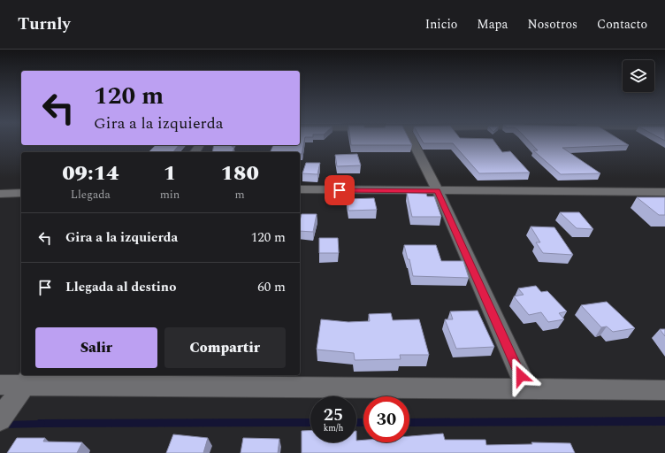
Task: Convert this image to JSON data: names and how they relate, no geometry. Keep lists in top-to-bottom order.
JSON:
{
  "page": {
    "header": "Turnly",
    "nav": [
      "Inicio",
      "Mapa",
      "Nosotros",
      "Contacto"
    ],
    "turn": ["120 m", "Gira a la izquierda"],
    "eta": [
      "09:14",
      "Llegada",
      "1",
      "min",
      "180",
      "m"
    ],
    "list": [
      {
        "name": "Gira a la izquierda",
        "value": "120 m"
      },
      {
        "name": "Llegada al destino",
        "value": "60 m"
      }
    ],
    "buttons": ["Salir", "Compartir"],
    "speed": "25 km/h",
    "limit": "30"
  }
}
